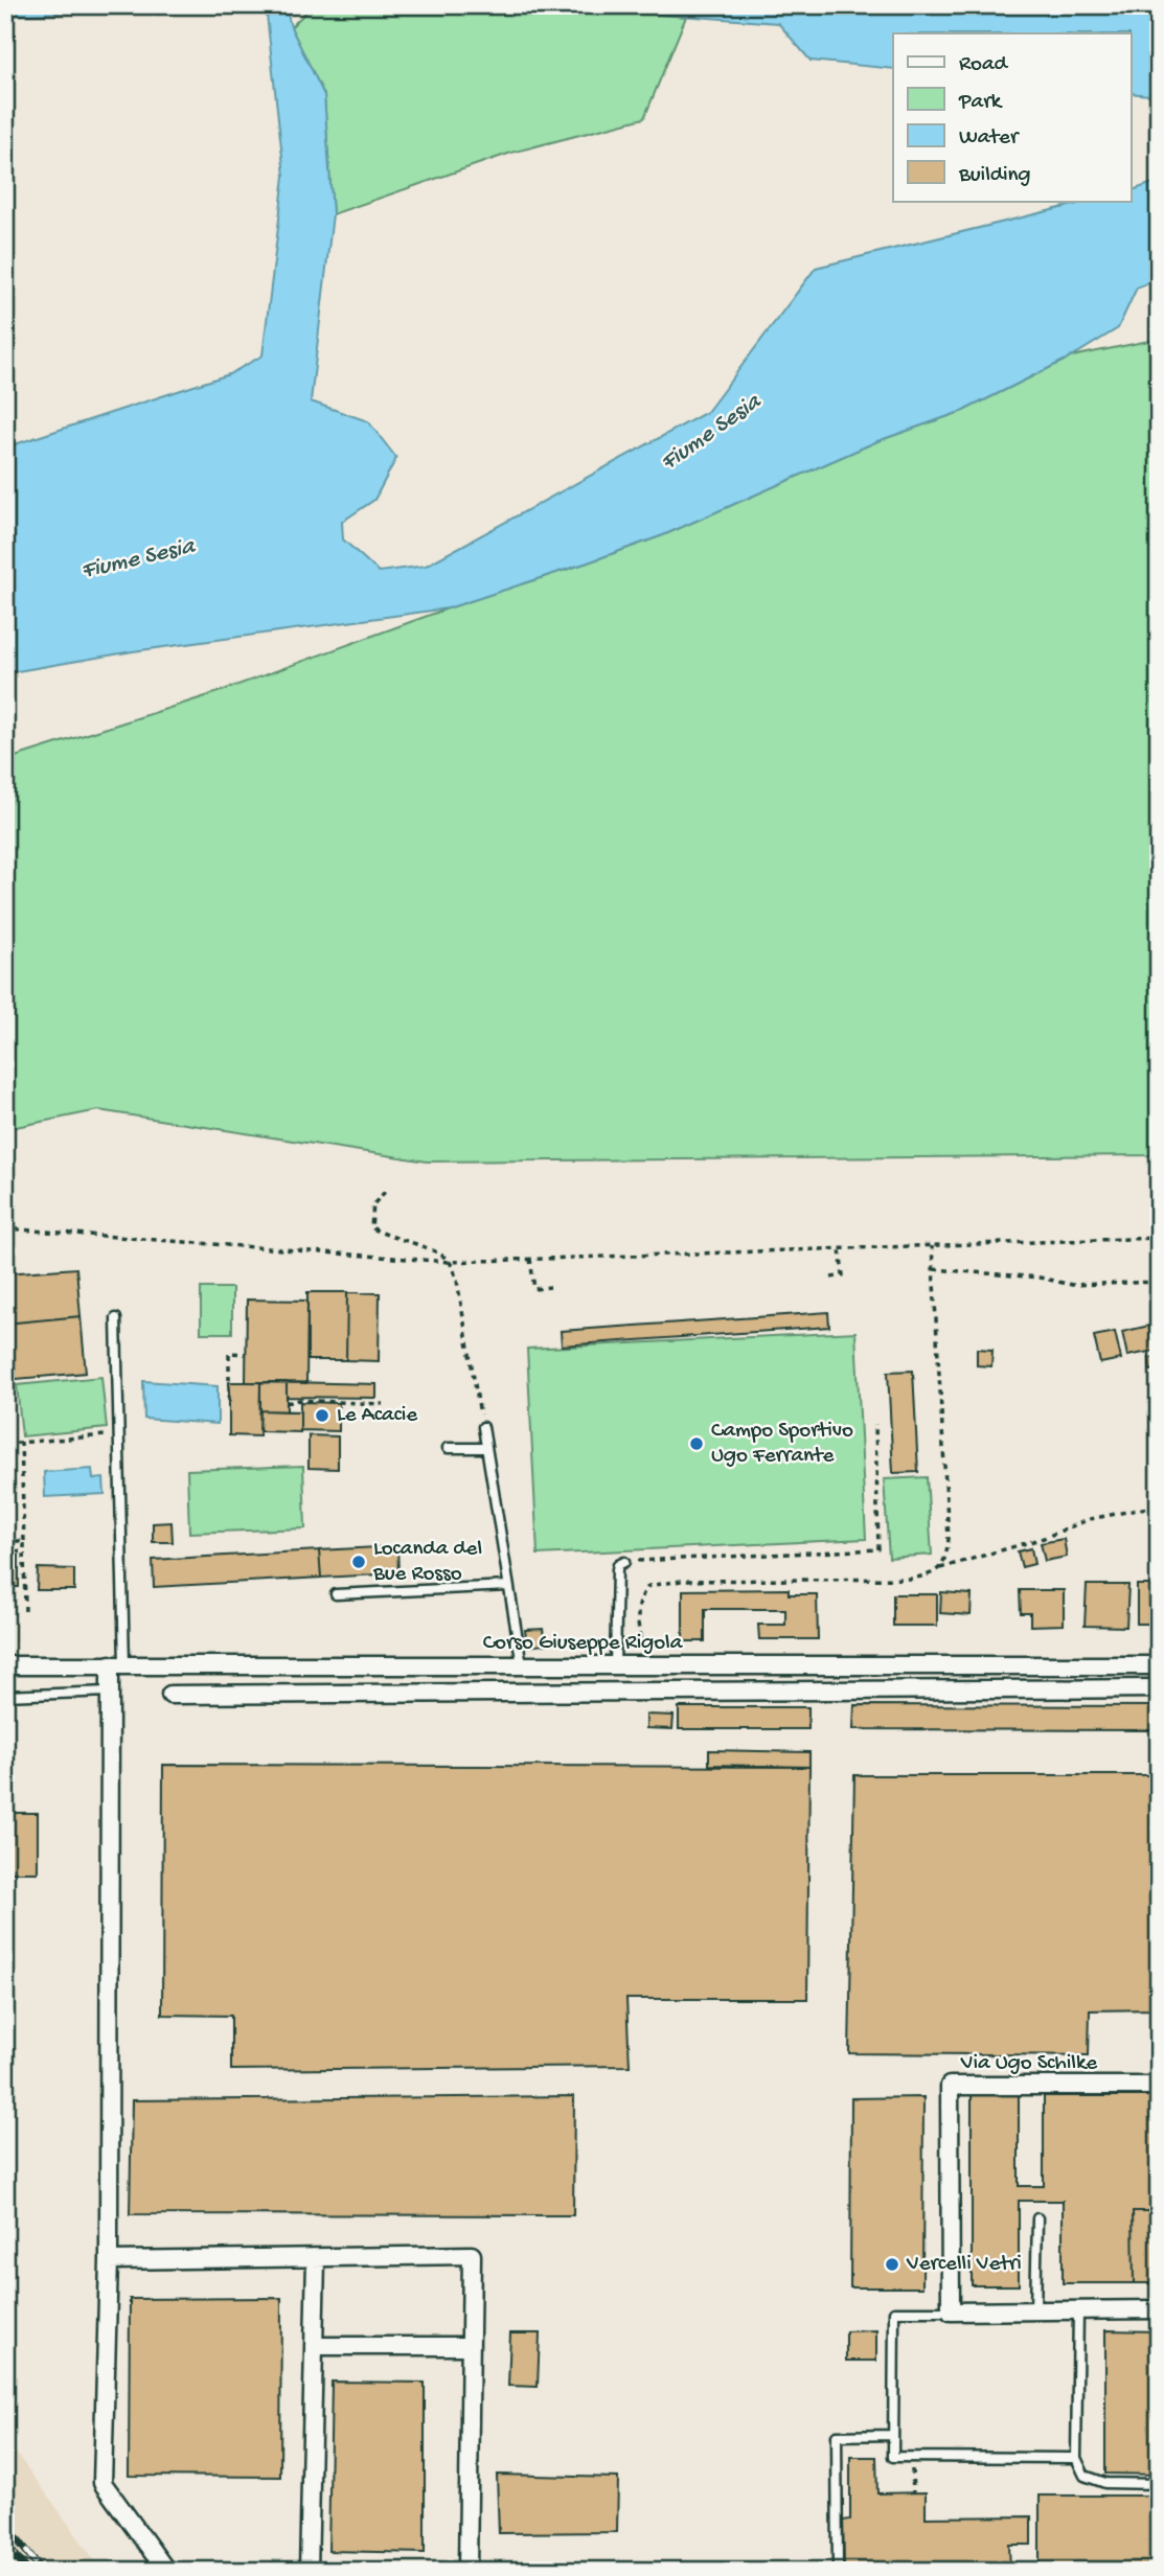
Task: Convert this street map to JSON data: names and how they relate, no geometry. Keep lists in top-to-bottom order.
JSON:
{
  "streets": {
    "street": ["Corso Giuseppe Rigola", "Via Ugo Schilke"]
  },
  "water": ["Fiume Sesia"],
  "places": [
    "Le Acacie",
    "Campo Sportivo Ugo Ferrante",
    "Locanda del Bue Rosso",
    "Vercelli Vetri"
  ],
  "legend": [
    "Road",
    "Park",
    "Water",
    "Building"
  ]
}
